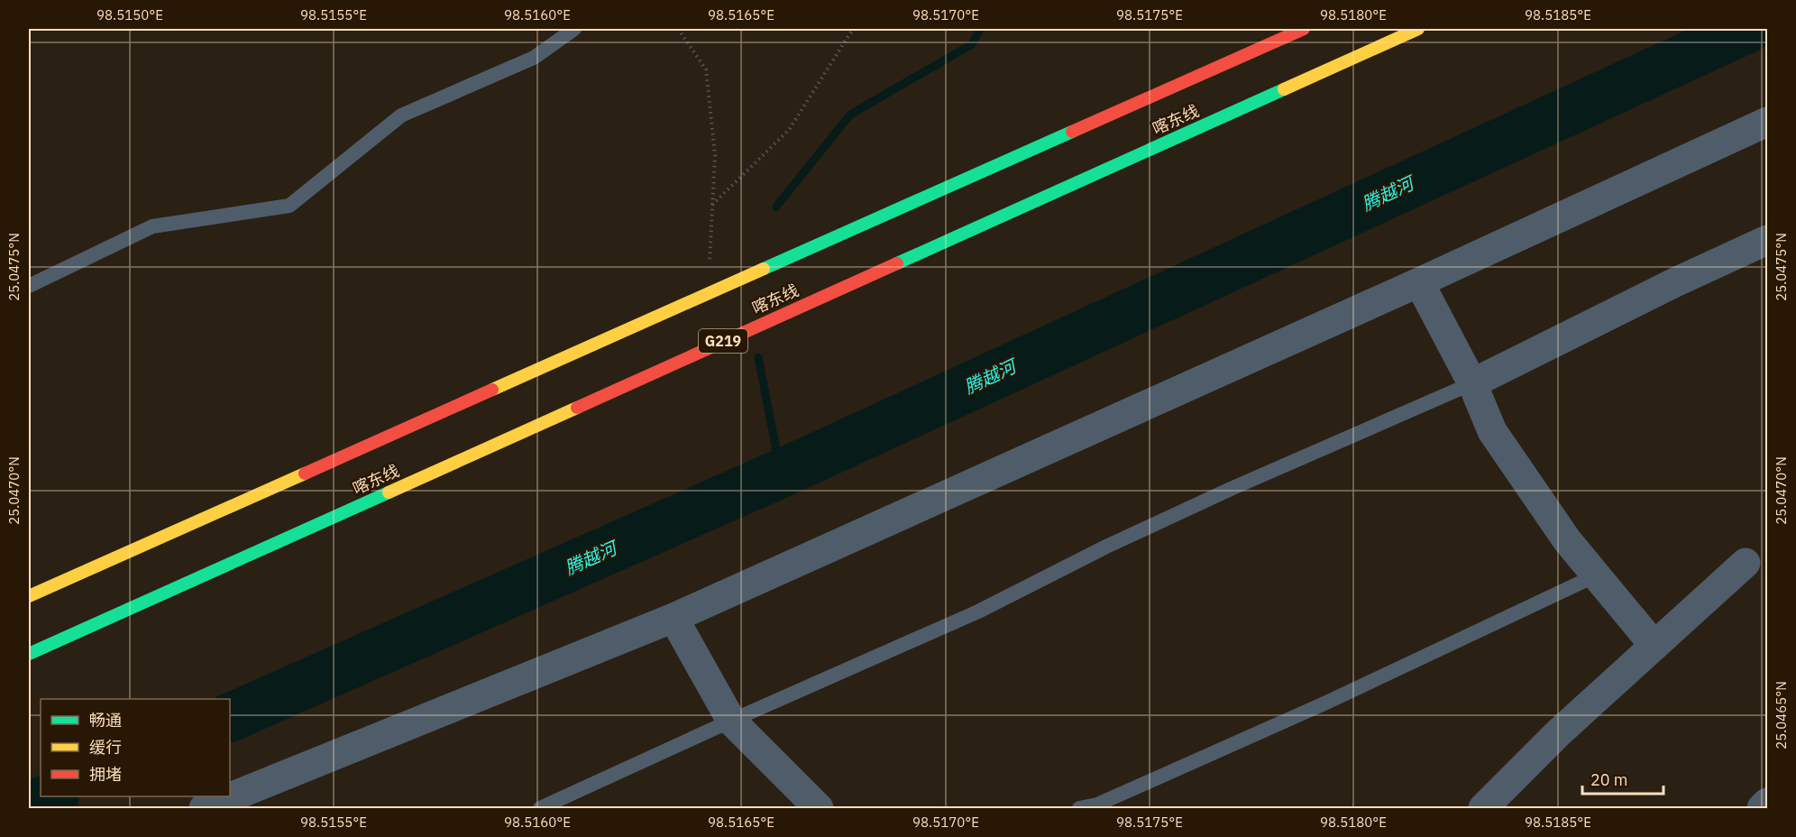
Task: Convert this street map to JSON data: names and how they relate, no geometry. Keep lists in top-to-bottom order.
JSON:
{
  "streets": {
    "highway": ["喀东线", "G219"]
  },
  "water": ["腾越河"],
  "legend": ["畅通", "缓行", "拥堵"],
  "scale_bar": "20 m",
  "coordinates": [
    "98.5150°E",
    "98.5155°E",
    "98.5160°E",
    "98.5165°E",
    "98.5170°E",
    "98.5175°E",
    "98.5180°E",
    "98.5185°E",
    "25.0475°N",
    "25.0470°N",
    "25.0465°N"
  ]
}
